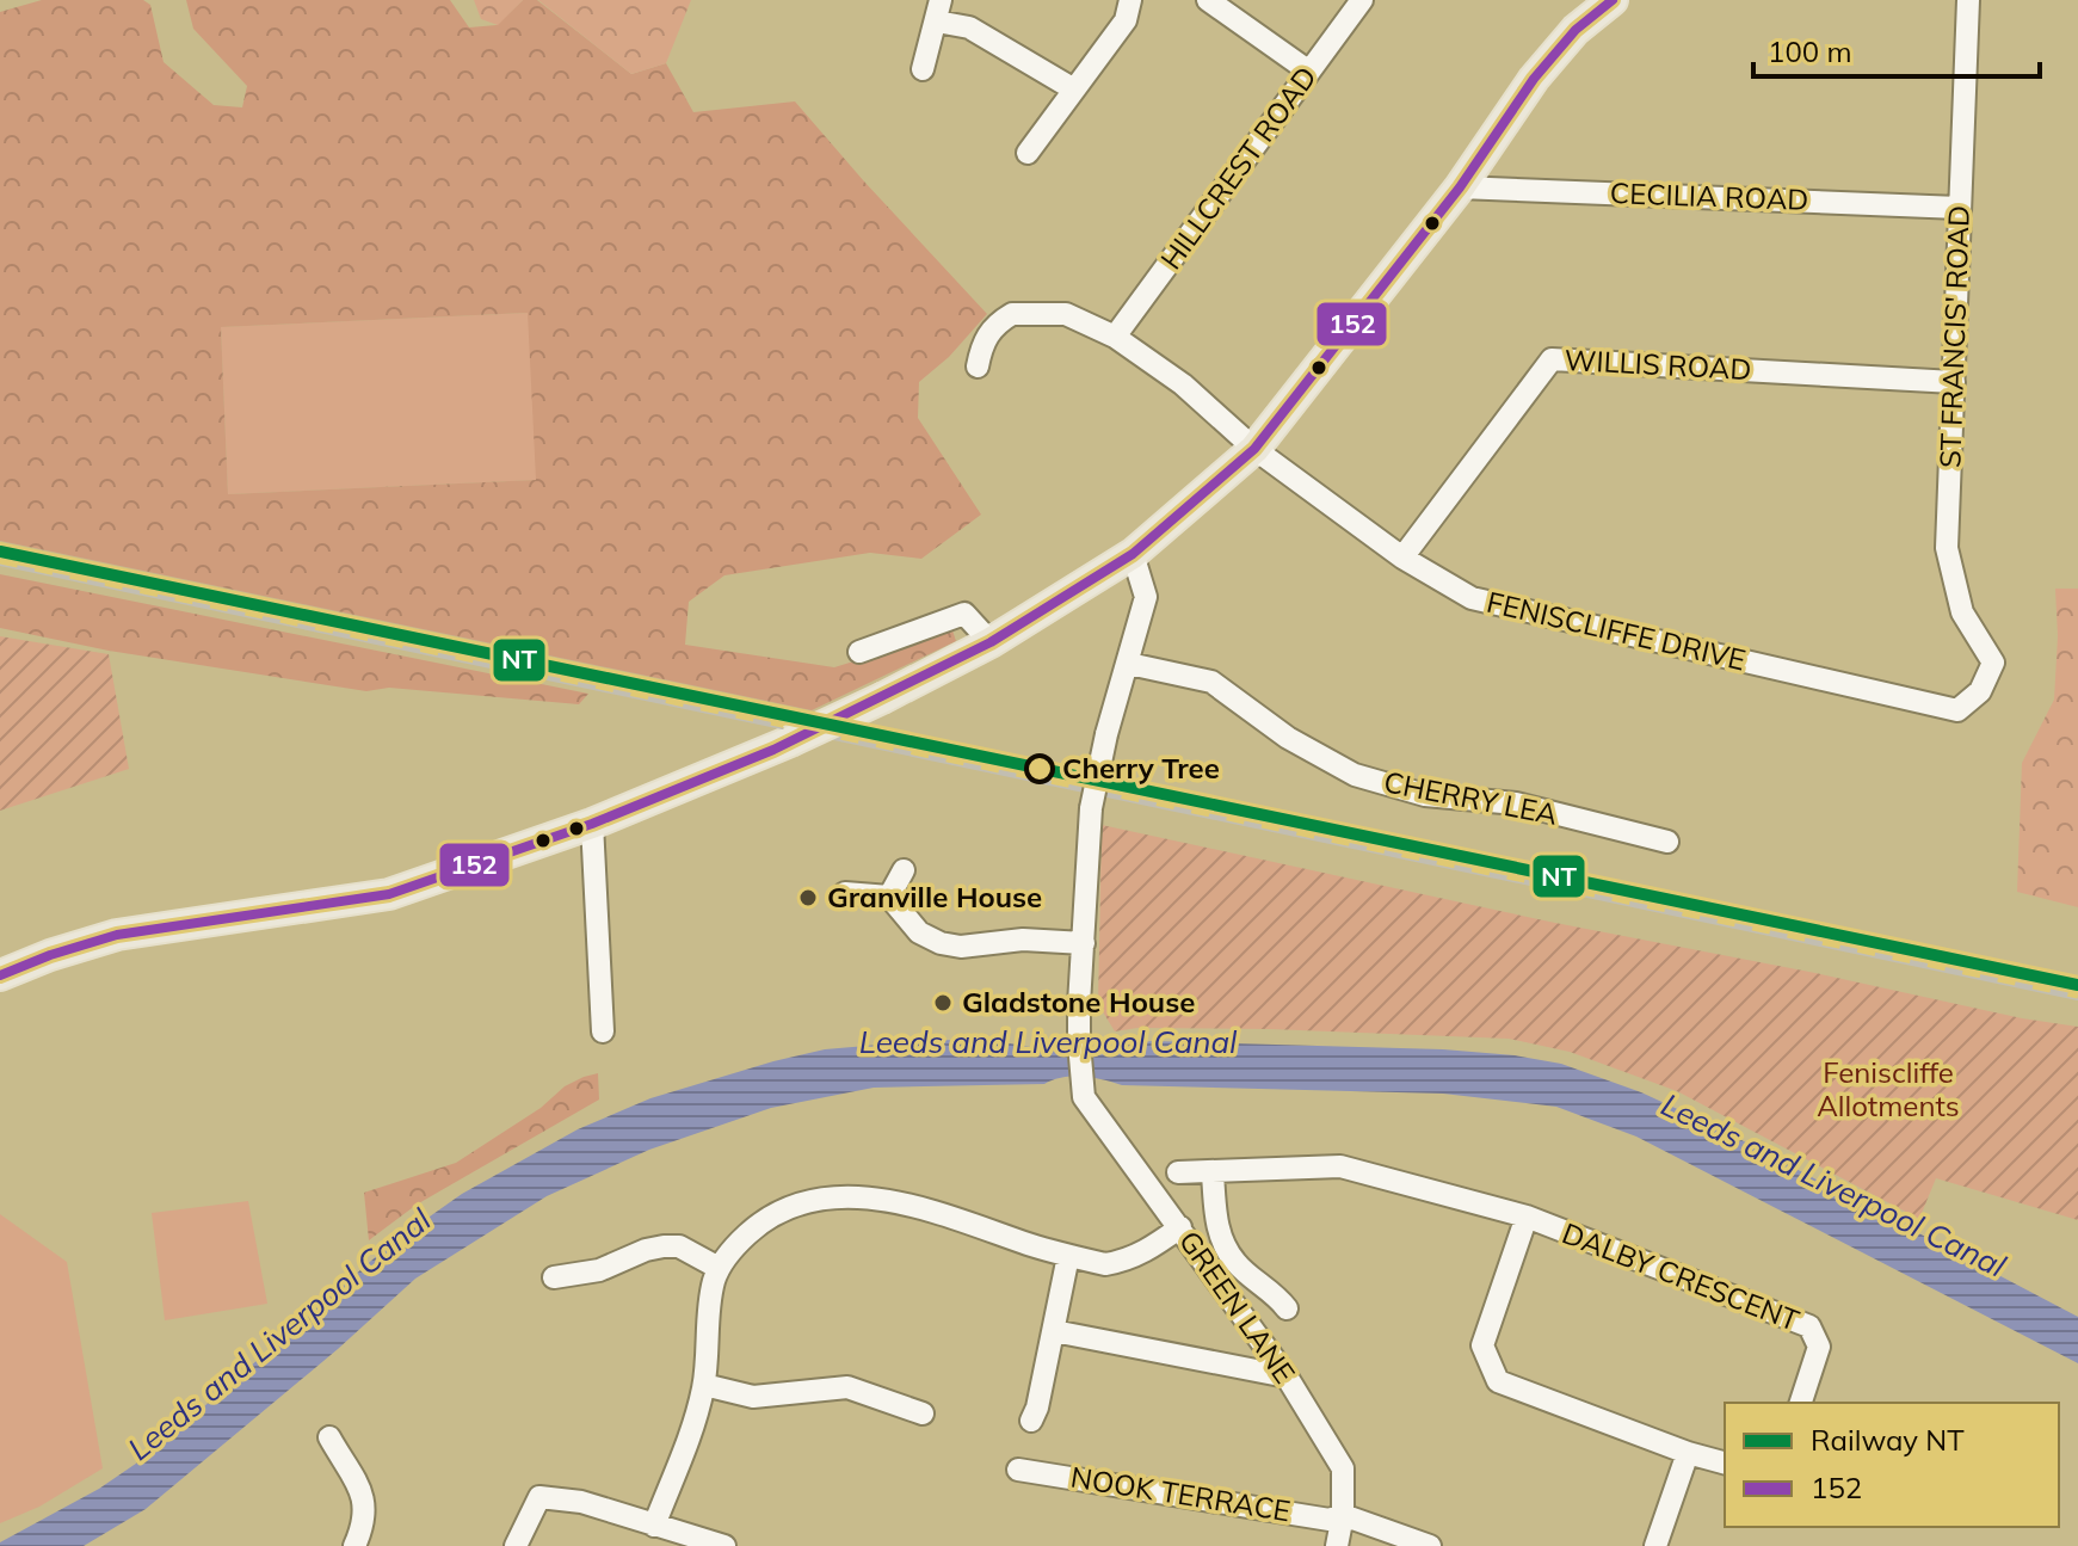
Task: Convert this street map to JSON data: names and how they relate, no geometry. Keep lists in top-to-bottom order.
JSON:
{
  "streets": {
    "street": [
      "HILLCREST ROAD",
      "CECILIA ROAD",
      "ST FRANCIS' ROAD",
      "WILLIS ROAD",
      "FENISCLIFFE DRIVE",
      "CHERRY LEA",
      "DALBY CRESCENT",
      "GREEN LANE",
      "NOOK TERRACE"
    ]
  },
  "crossings": [
    ["HILLCREST ROAD", "FENISCLIFFE DRIVE"],
    ["CECILIA ROAD", "ST FRANCIS' ROAD"],
    ["ST FRANCIS' ROAD", "WILLIS ROAD"],
    ["ST FRANCIS' ROAD", "FENISCLIFFE DRIVE"],
    ["WILLIS ROAD", "FENISCLIFFE DRIVE"],
    ["GREEN LANE", "NOOK TERRACE"]
  ],
  "water": ["Leeds and Liverpool Canal"],
  "parks": ["Feniscliffe Allotments"],
  "places": ["Cherry Tree", "Granville House", "Gladstone House"],
  "lines": ["transit line 152", "rail line NT"],
  "legend": ["Railway NT", "152"],
  "scale_bar": "100 m"
}
